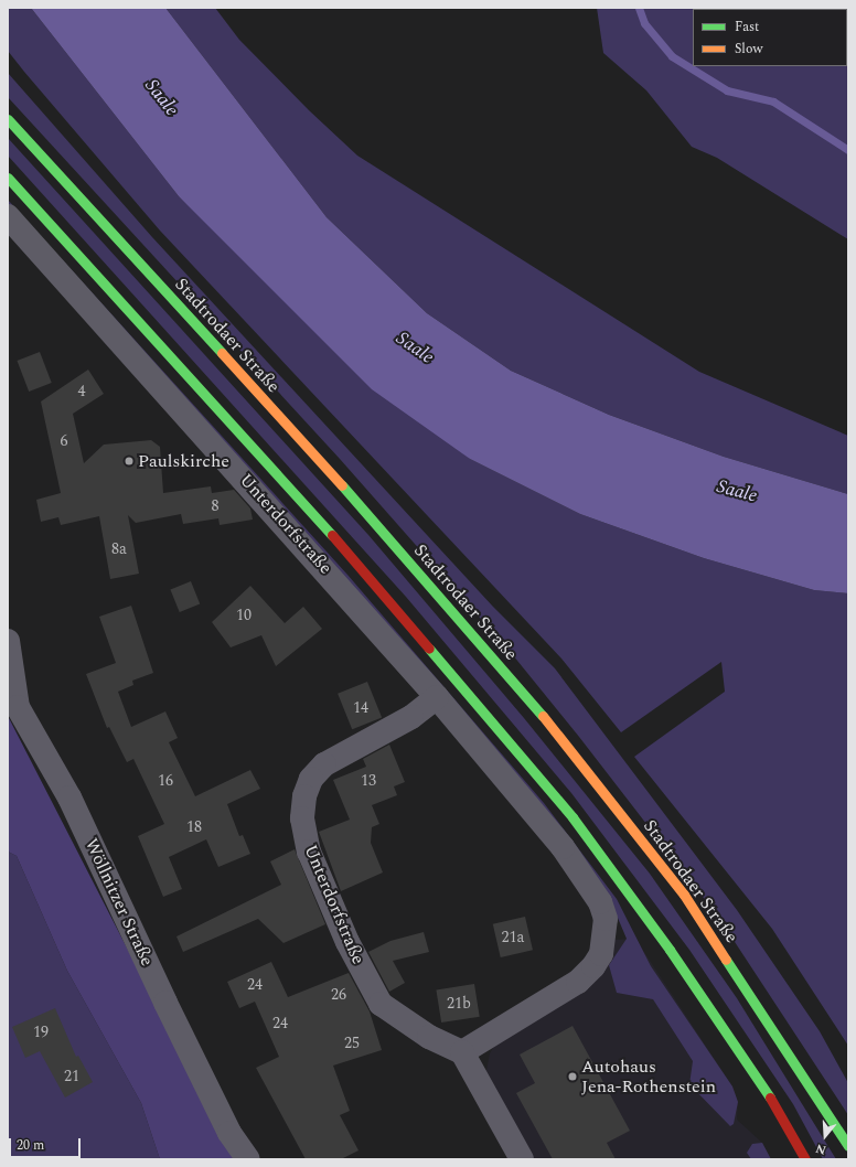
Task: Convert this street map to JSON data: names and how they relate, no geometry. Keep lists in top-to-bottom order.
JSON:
{
  "streets": {
    "main road": ["Stadtrodaer Straße"],
    "street": ["Unterdorfstraße", "Wöllnitzer Straße"]
  },
  "water": ["Saale"],
  "places": ["Paulskirche", "Autohaus Jena-Rothenstein"],
  "house_numbers": [
    "4",
    "6",
    "8",
    "8a",
    "10",
    "14",
    "16",
    "13",
    "18",
    "21a",
    "24",
    "26",
    "21b",
    "24",
    "19",
    "25",
    "21"
  ],
  "legend": ["Fast", "Slow"],
  "scale_bar": "20 m",
  "north": "bottom"
}
